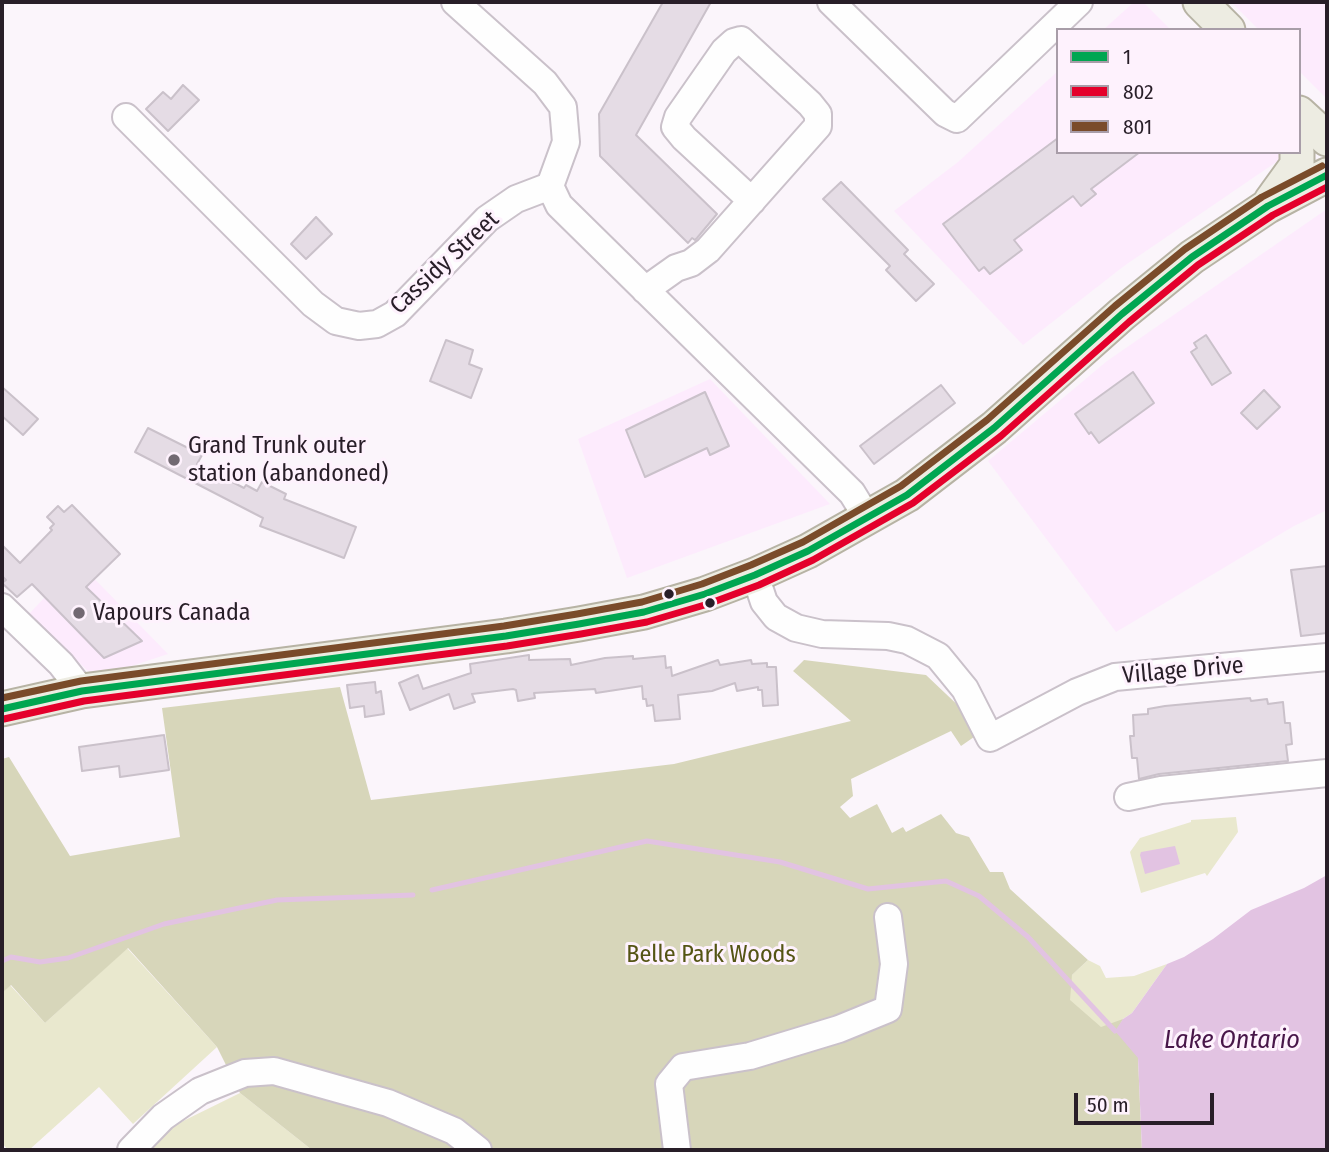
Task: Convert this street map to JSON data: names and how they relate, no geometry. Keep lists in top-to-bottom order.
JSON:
{
  "streets": {
    "street": ["Cassidy Street", "Village Drive"]
  },
  "water": ["Lake Ontario"],
  "parks": ["Belle Park Woods"],
  "places": ["Grand Trunk outer station (abandoned)", "Vapours Canada"],
  "lines": ["transit line 801", "transit line 1", "transit line 802"],
  "legend": ["1", "802", "801"],
  "scale_bar": "50 m"
}
